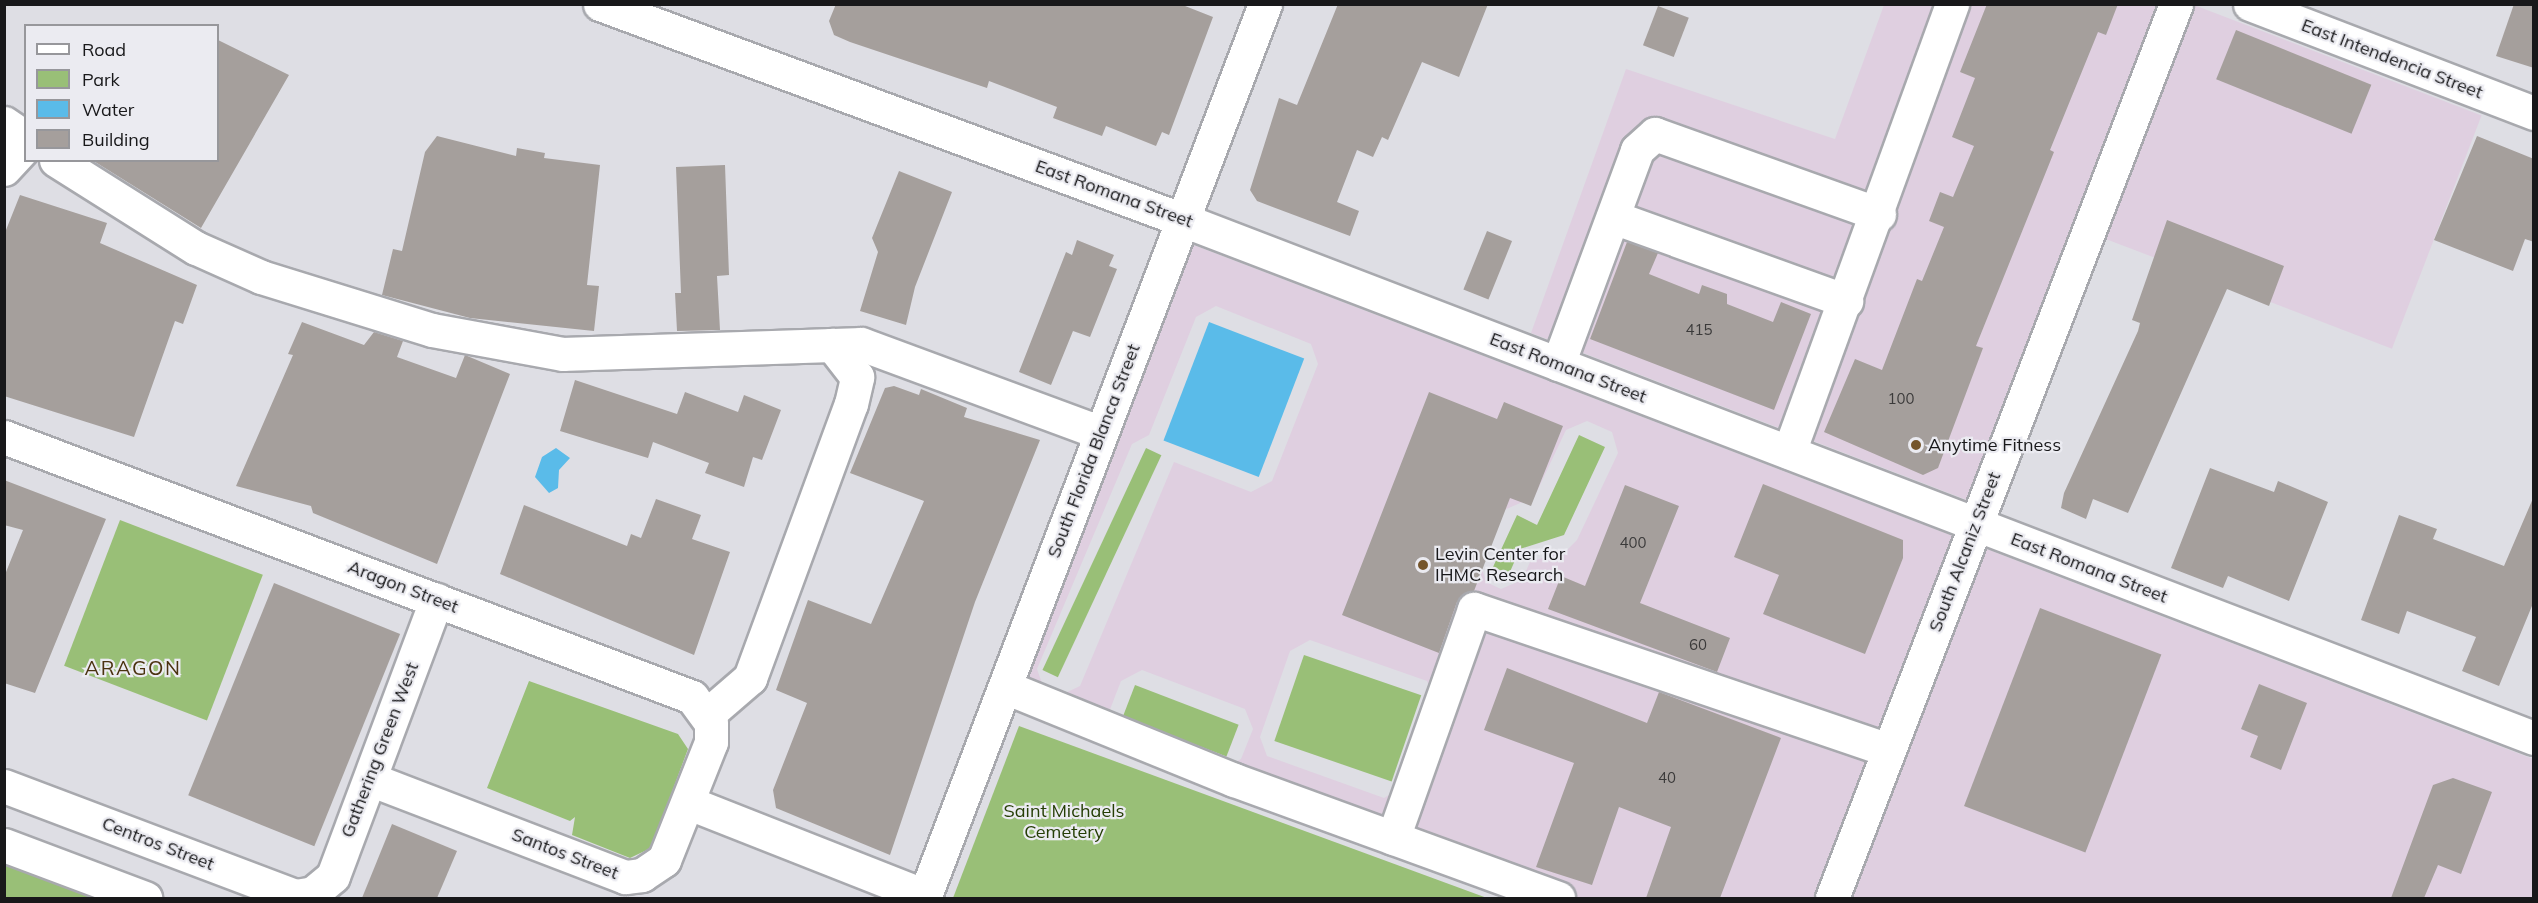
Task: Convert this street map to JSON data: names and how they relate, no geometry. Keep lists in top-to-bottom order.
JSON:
{
  "streets": {
    "street": [
      "East Intendencia Street",
      "East Romana Street",
      "South Florida Blanca Street",
      "South Alcaniz Street",
      "Aragon Street",
      "Gathering Green West",
      "Centros Street",
      "Santos Street"
    ]
  },
  "crossings": [
    ["East Romana Street", "South Florida Blanca Street"],
    ["East Romana Street", "South Alcaniz Street"],
    ["Aragon Street", "Gathering Green West"],
    ["Gathering Green West", "Centros Street"],
    ["Gathering Green West", "Santos Street"]
  ],
  "districts": ["ARAGON"],
  "parks": ["Saint Michaels Cemetery"],
  "places": ["Anytime Fitness", "Levin Center for IHMC Research"],
  "house_numbers": [
    "415",
    "100",
    "400",
    "60",
    "40"
  ],
  "legend": [
    "Road",
    "Park",
    "Water",
    "Building"
  ]
}
